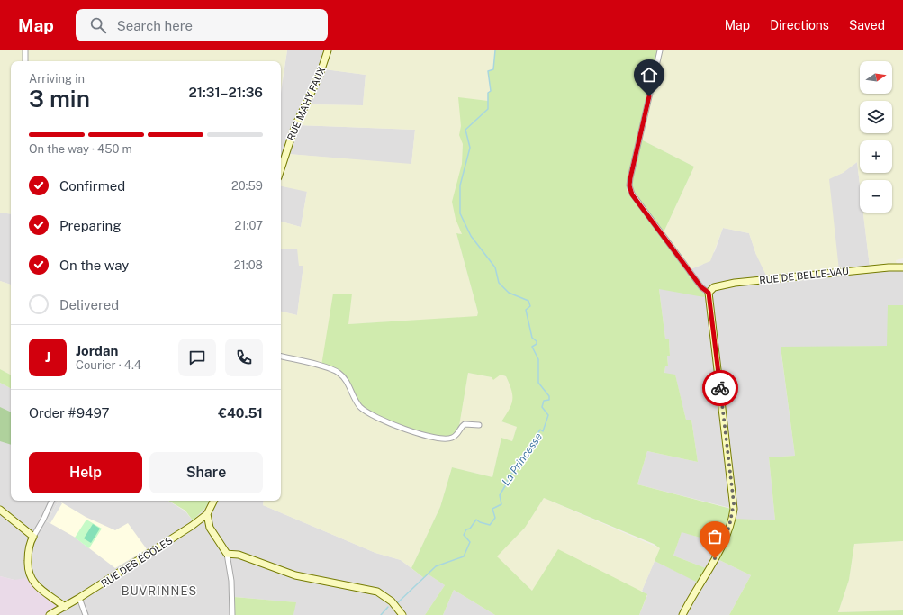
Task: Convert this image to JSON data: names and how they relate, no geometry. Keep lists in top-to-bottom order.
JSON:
{
  "streets": {
    "street": ["RUE MAHY FAUX", "RUE DE BELLE-VAU", "RUE DES ÉCOLES"]
  },
  "districts": ["BUVRINNES"],
  "water": ["La Princesse"],
  "north": "right",
  "page": {
    "header": "Map",
    "search": "Search here",
    "nav": ["Map", "Directions", "Saved"],
    "map_buttons": ["+", "−"],
    "heading": ["3 min", "Arriving in", "21:31–21:36"],
    "panel": [
      "Jordan",
      "Courier · 4.4",
      "Order #9497",
      "€40.51"
    ],
    "bar": "On the way · 450 m",
    "list": [
      ["Confirmed", "20:59"],
      ["Preparing", "21:07"],
      ["On the way", "21:08"],
      "Delivered"
    ],
    "round": "J",
    "buttons": ["Help", "Share"]
  }
}
